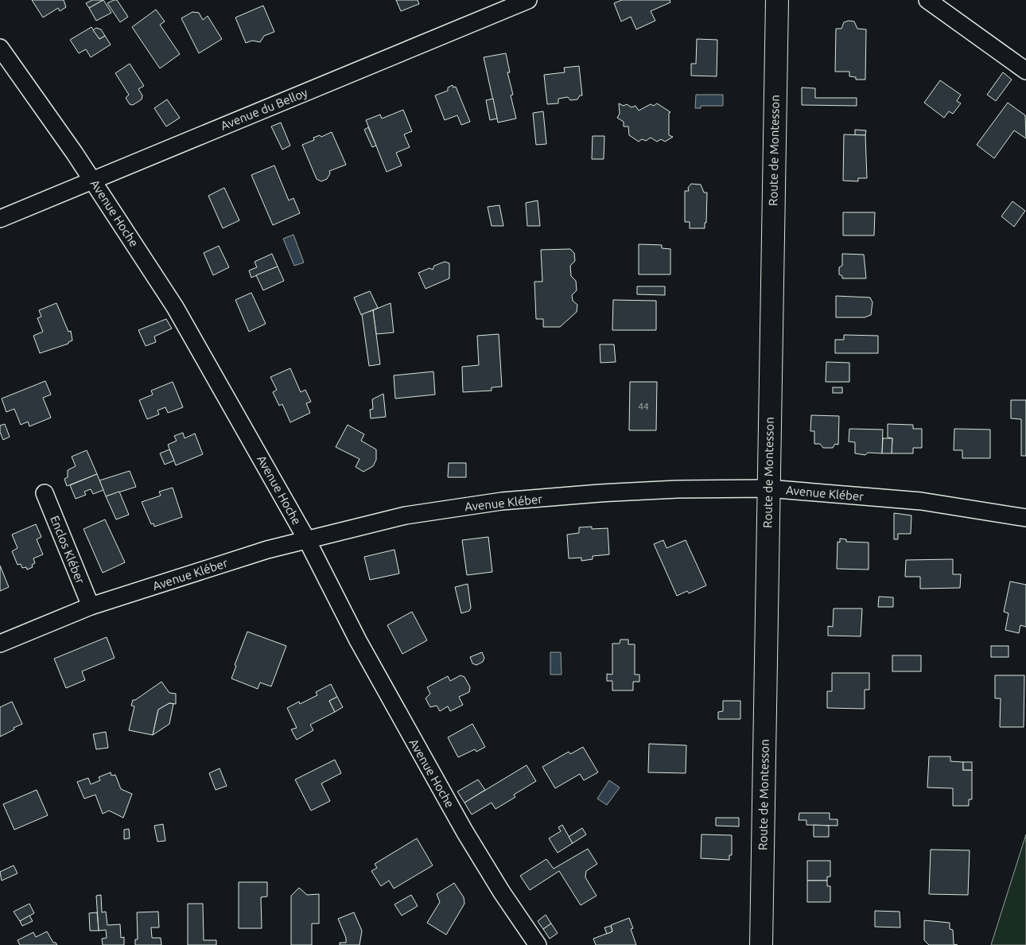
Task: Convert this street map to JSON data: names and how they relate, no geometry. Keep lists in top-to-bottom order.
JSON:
{
  "streets": {
    "main road": ["Route de Montesson"],
    "street": [
      "Avenue du Belloy",
      "Avenue Hoche",
      "Avenue Kléber",
      "Enclos Kléber"
    ]
  },
  "crossings": [
    ["Avenue du Belloy", "Avenue Hoche"],
    ["Route de Montesson", "Avenue Kléber"],
    ["Avenue Hoche", "Avenue Kléber"],
    ["Avenue Kléber", "Enclos Kléber"]
  ],
  "house_numbers": ["44"]
}
